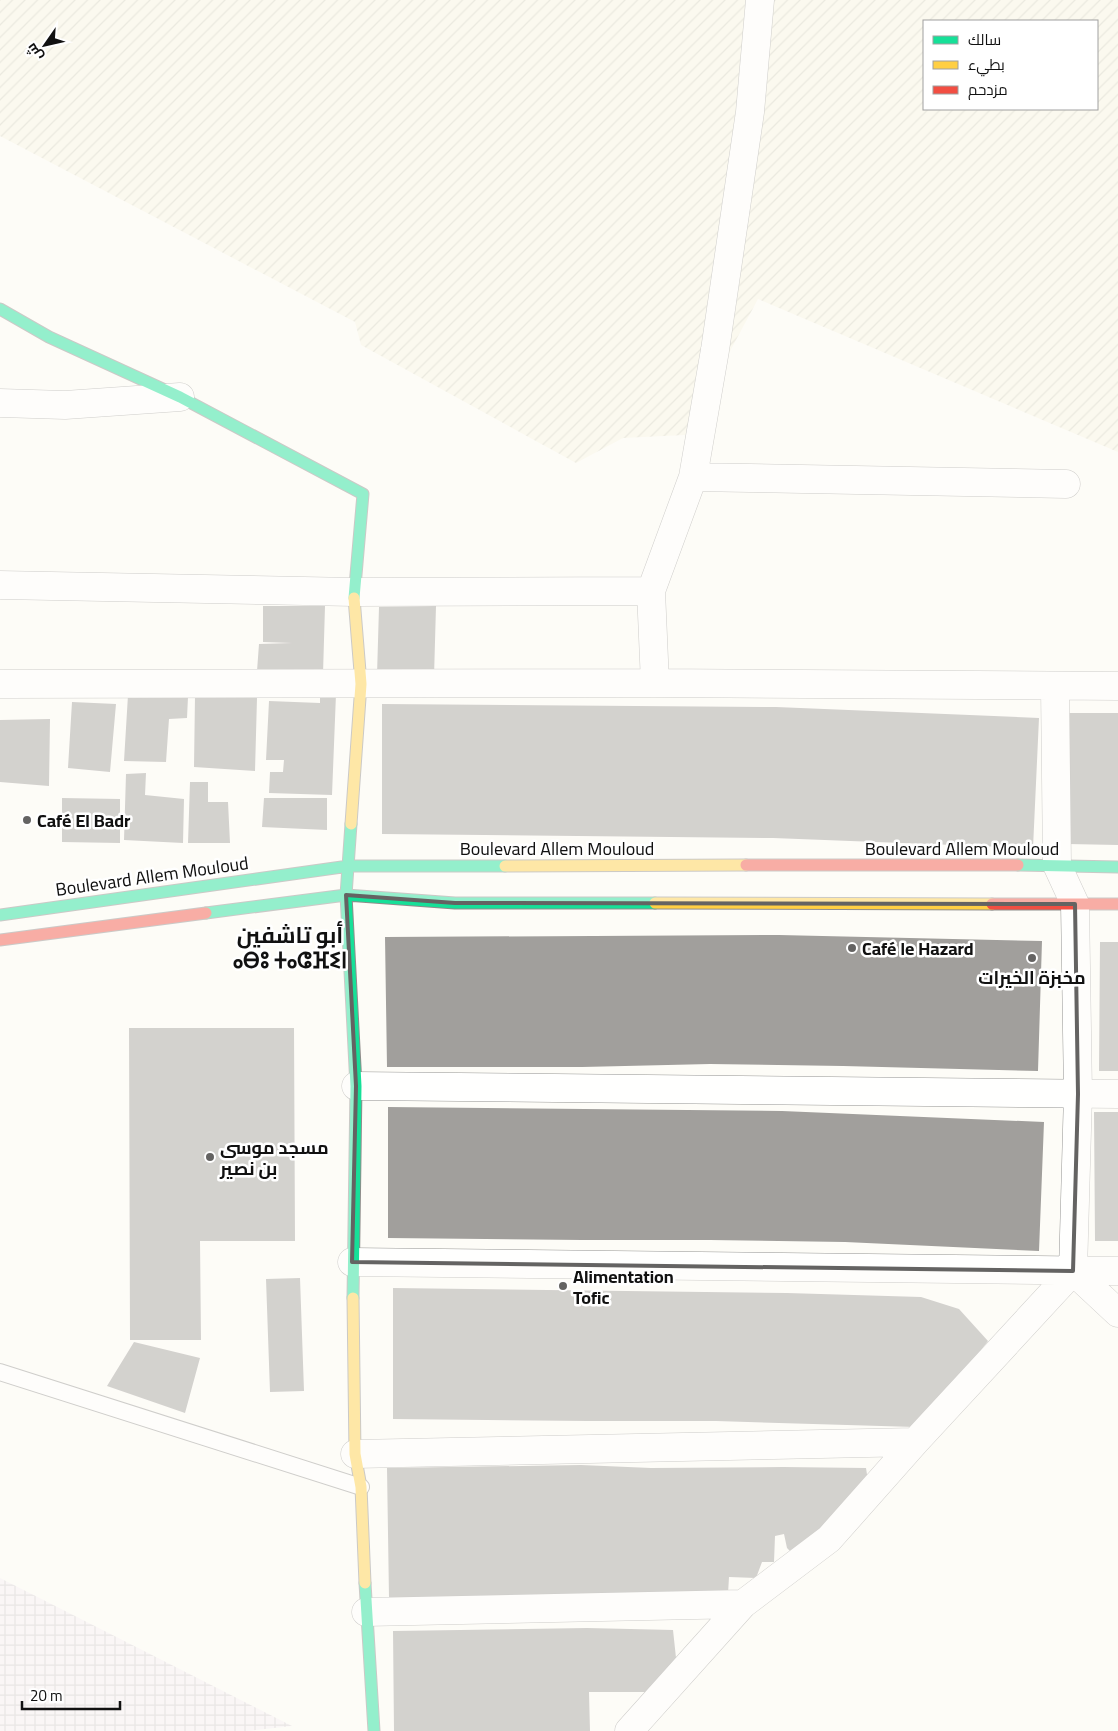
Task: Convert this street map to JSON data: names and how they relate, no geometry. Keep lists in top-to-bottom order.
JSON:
{
  "streets": {
    "main road": ["Boulevard Allem Mouloud"]
  },
  "districts": ["أبو تاشفين ⴰⴱⵓ ⵜⴰⵛⴼⵉⵏ"],
  "places": [
    "Café El Badr",
    "Café le Hazard",
    "مخبزة الخيرات",
    "مسجد موسى بن نصير",
    "Alimentation Tofic"
  ],
  "legend": ["سالك", "بطيء", "مزدحم"],
  "scale_bar": "20 m",
  "north": "bottom left"
}
